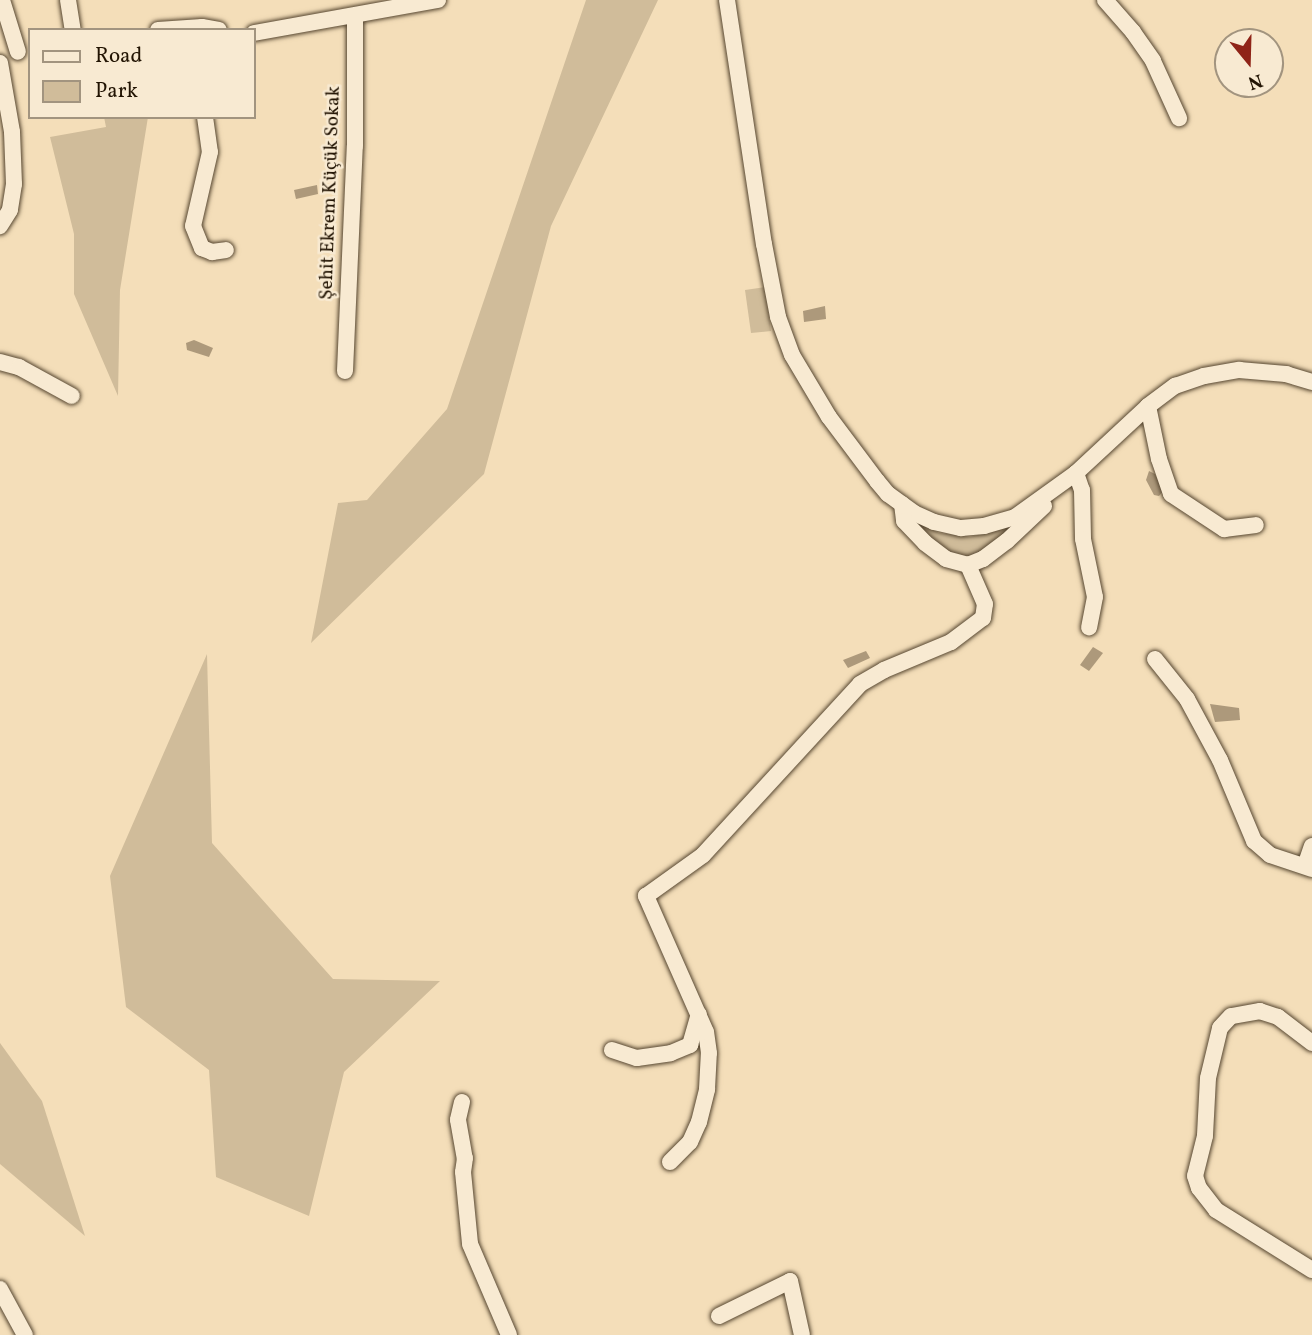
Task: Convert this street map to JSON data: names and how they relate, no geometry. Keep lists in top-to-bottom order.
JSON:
{
  "streets": {
    "street": ["Şehit Ekrem Küçük Sokak"]
  },
  "legend": ["Road", "Park"],
  "north": "bottom"
}
